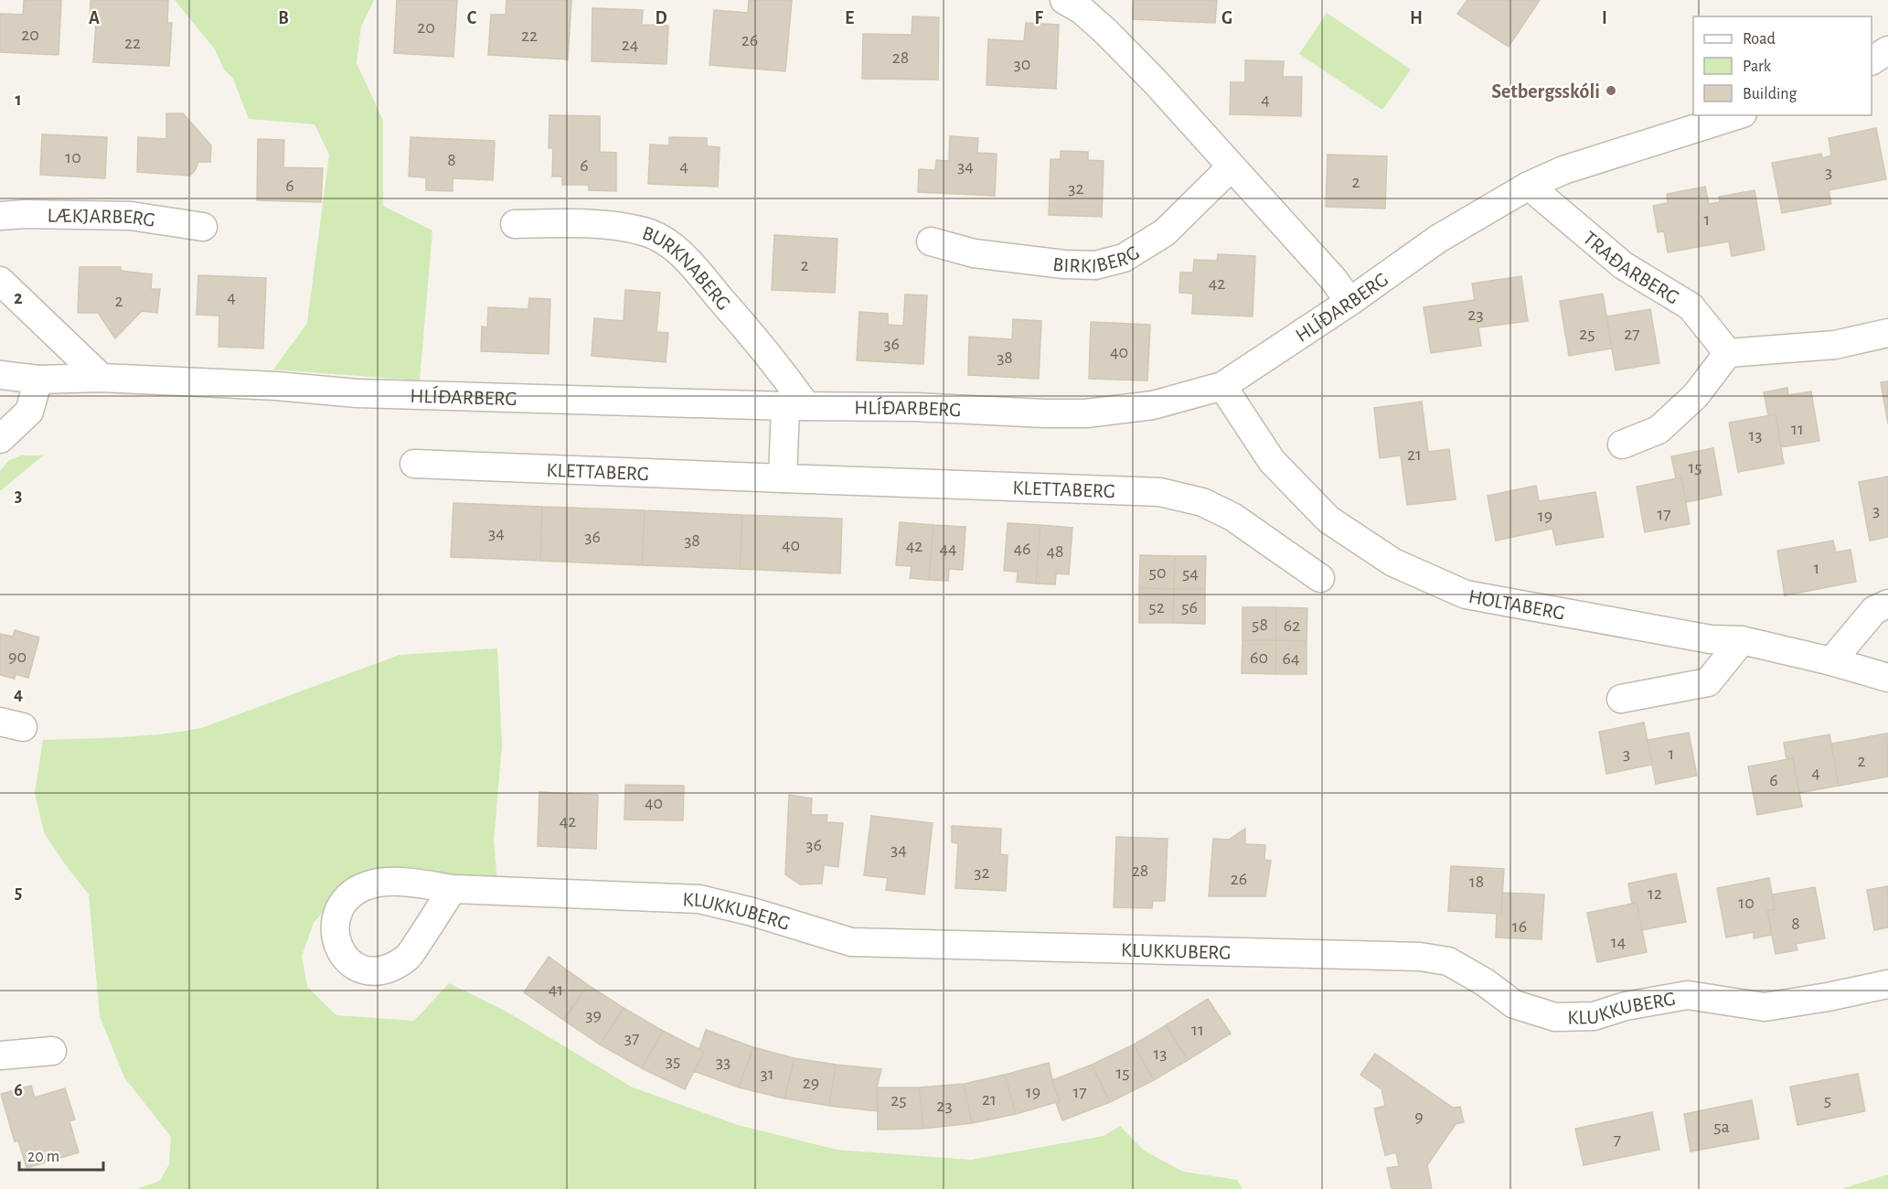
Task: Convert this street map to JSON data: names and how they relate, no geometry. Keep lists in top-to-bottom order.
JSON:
{
  "streets": {
    "street": [
      "LÆKJARBERG",
      "BIRKIBERG",
      "TRAÐARBERG",
      "BURKNABERG",
      "HLÍÐARBERG",
      "KLETTABERG",
      "HOLTABERG",
      "KLUKKUBERG"
    ]
  },
  "crossings": [
    ["TRAÐARBERG", "HLÍÐARBERG"],
    ["BURKNABERG", "HLÍÐARBERG"],
    ["HLÍÐARBERG", "HOLTABERG"]
  ],
  "places": ["Setbergsskóli"],
  "house_numbers": [
    "20",
    "20",
    "22",
    "26",
    "22",
    "24",
    "28",
    "30",
    "4",
    "10",
    "8",
    "6",
    "4",
    "34",
    "3",
    "2",
    "6",
    "32",
    "1",
    "2",
    "42",
    "4",
    "2",
    "23",
    "25",
    "27",
    "36",
    "40",
    "38",
    "11",
    "13",
    "21",
    "15",
    "3",
    "17",
    "19",
    "34",
    "36",
    "38",
    "40",
    "42",
    "44",
    "46",
    "48",
    "1",
    "50",
    "54",
    "52",
    "56",
    "58",
    "62",
    "90",
    "60",
    "64",
    "3",
    "1",
    "2",
    "4",
    "6",
    "40",
    "42",
    "36",
    "34",
    "28",
    "32",
    "26",
    "18",
    "12",
    "10",
    "8",
    "16",
    "14",
    "41",
    "39",
    "11",
    "37",
    "13",
    "35",
    "33",
    "15",
    "31",
    "29",
    "19",
    "17",
    "21",
    "25",
    "5",
    "23",
    "9",
    "5a",
    "7"
  ],
  "legend": ["Road", "Park", "Building"],
  "scale_bar": "20 m",
  "grid": {
    "columns": [
      "A",
      "B",
      "C",
      "D",
      "E",
      "F",
      "G",
      "H",
      "I"
    ],
    "rows": [
      "1",
      "2",
      "3",
      "4",
      "5",
      "6"
    ]
  }
}
